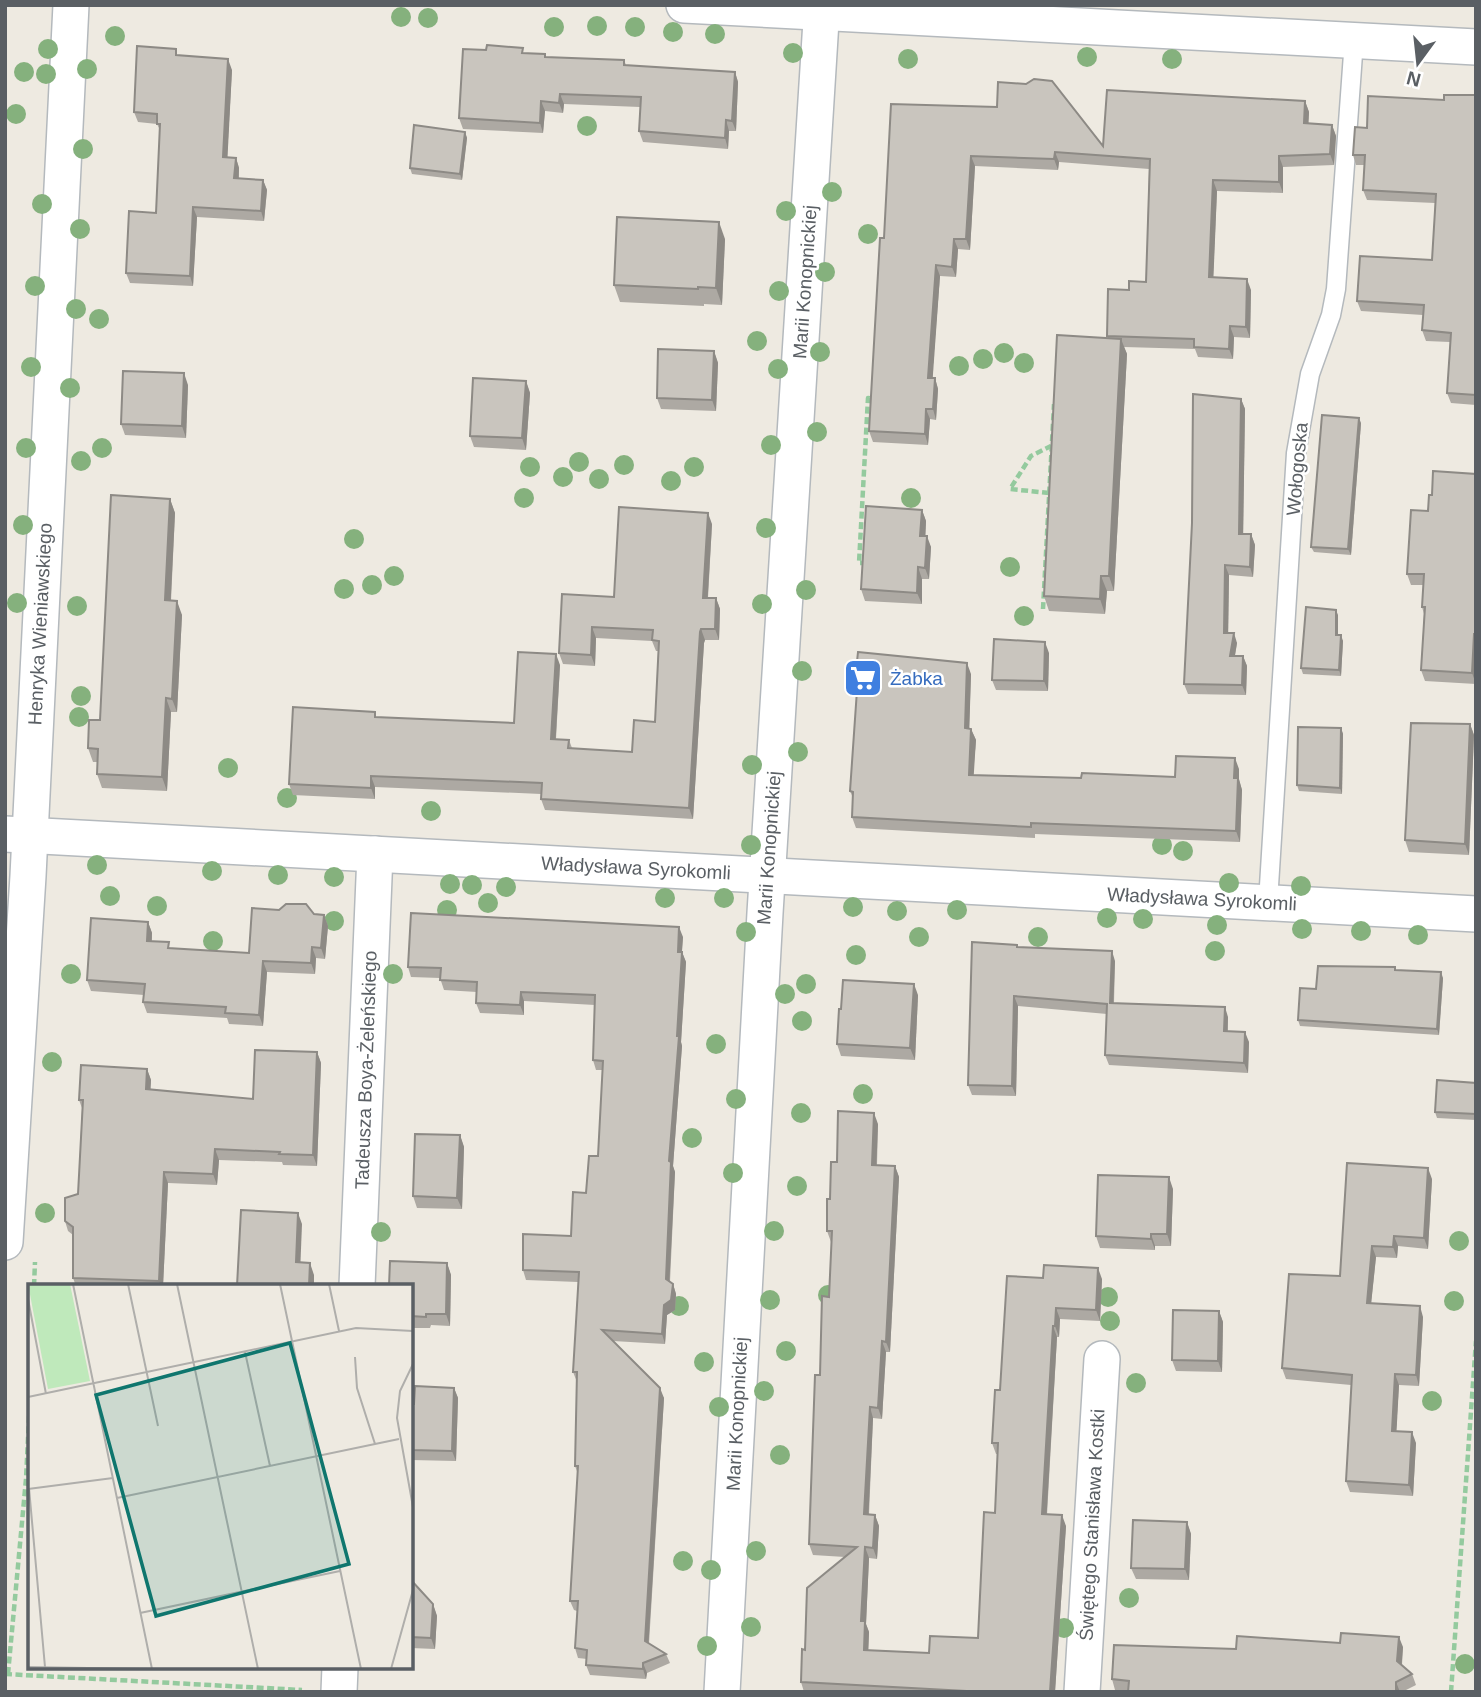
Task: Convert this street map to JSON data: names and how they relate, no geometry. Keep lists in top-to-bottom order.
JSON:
{
  "streets": {
    "street": [
      "Marii Konopnickiej",
      "Henryka Wieniawskiego",
      "Władysława Syrokomli",
      "Tadeusza Boya-Żeleńskiego",
      "Świętego Stanisława Kostki"
    ],
    "lane": ["Wołogoska"]
  },
  "crossings": [
    ["Marii Konopnickiej", "Władysława Syrokomli"],
    ["Wołogoska", "Władysława Syrokomli"],
    ["Henryka Wieniawskiego", "Władysława Syrokomli"],
    ["Władysława Syrokomli", "Tadeusza Boya-Żeleńskiego"]
  ],
  "places": {
    "supermarket": ["Żabka"]
  },
  "north": "bottom"
}
